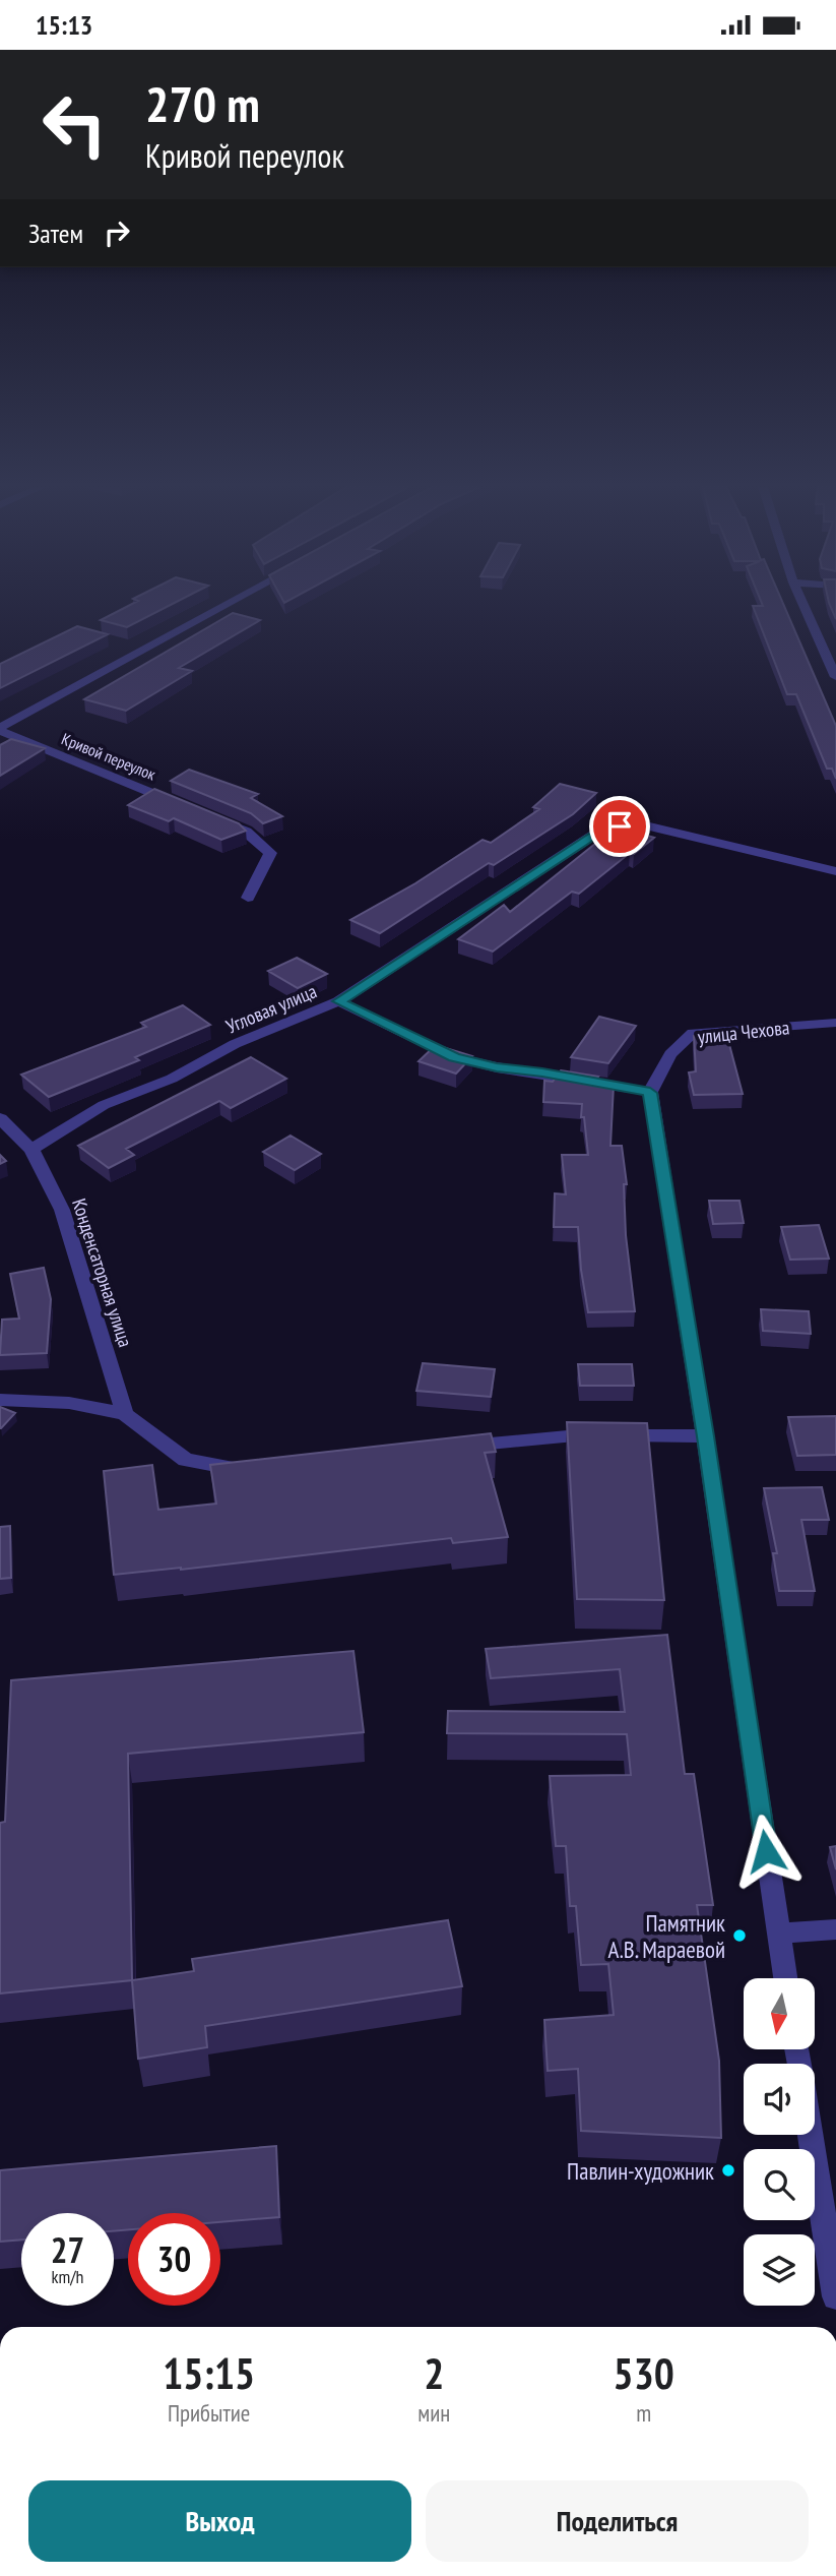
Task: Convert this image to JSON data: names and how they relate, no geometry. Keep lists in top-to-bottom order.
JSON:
{
  "streets": {
    "street": [
      "Кривой переулок",
      "Угловая улица",
      "улица Чехова",
      "Конденсаторная улица"
    ]
  },
  "crossings": [
    ["Угловая улица", "Конденсаторная улица"]
  ],
  "places": ["Памятник А.В. Мараевой", "Павлин-художник"],
  "north": "bottom",
  "page": {
    "status": "15:13",
    "turn": ["270 m", "Кривой переулок"],
    "then": "Затем",
    "speed": "27 km/h",
    "limit": "30",
    "eta": [
      "15:15",
      "Прибытие",
      "2",
      "мин",
      "530",
      "m"
    ],
    "buttons": ["Выход", "Поделиться"]
  }
}
